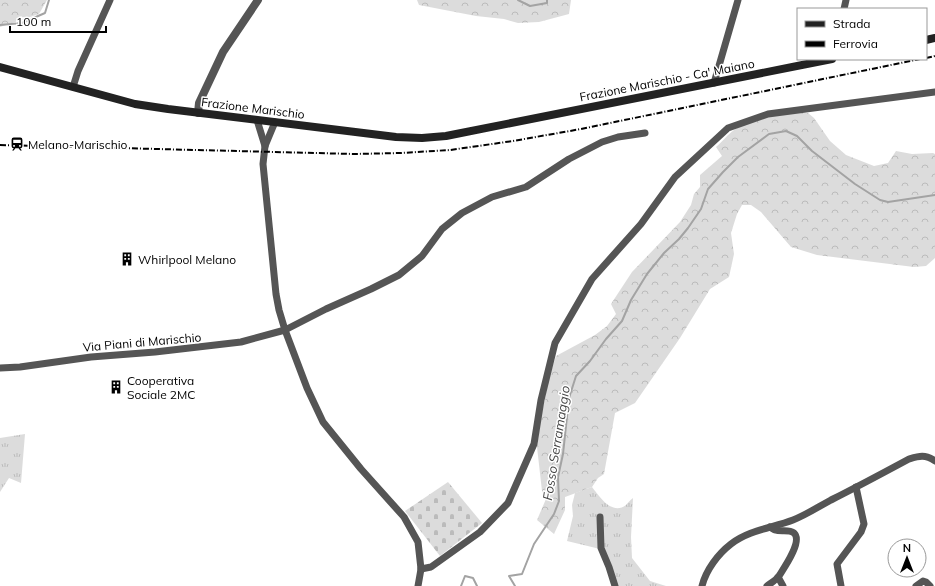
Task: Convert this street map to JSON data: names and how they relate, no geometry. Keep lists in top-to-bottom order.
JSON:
{
  "streets": {
    "main road": ["Frazione Marischio - Ca' Maiano", "Frazione Marischio"],
    "street": ["Via Piani di Marischio"]
  },
  "crossings": [
    ["Frazione Marischio - Ca' Maiano", "Frazione Marischio"]
  ],
  "water": ["Fosso Serramaggio"],
  "places": {
    "station": ["Melano-Marischio"],
    "building": ["Whirlpool Melano", "Cooperativa Sociale 2MC"]
  },
  "legend": ["Strada", "Ferrovia"],
  "scale_bar": "100 m",
  "north": "top"
}
